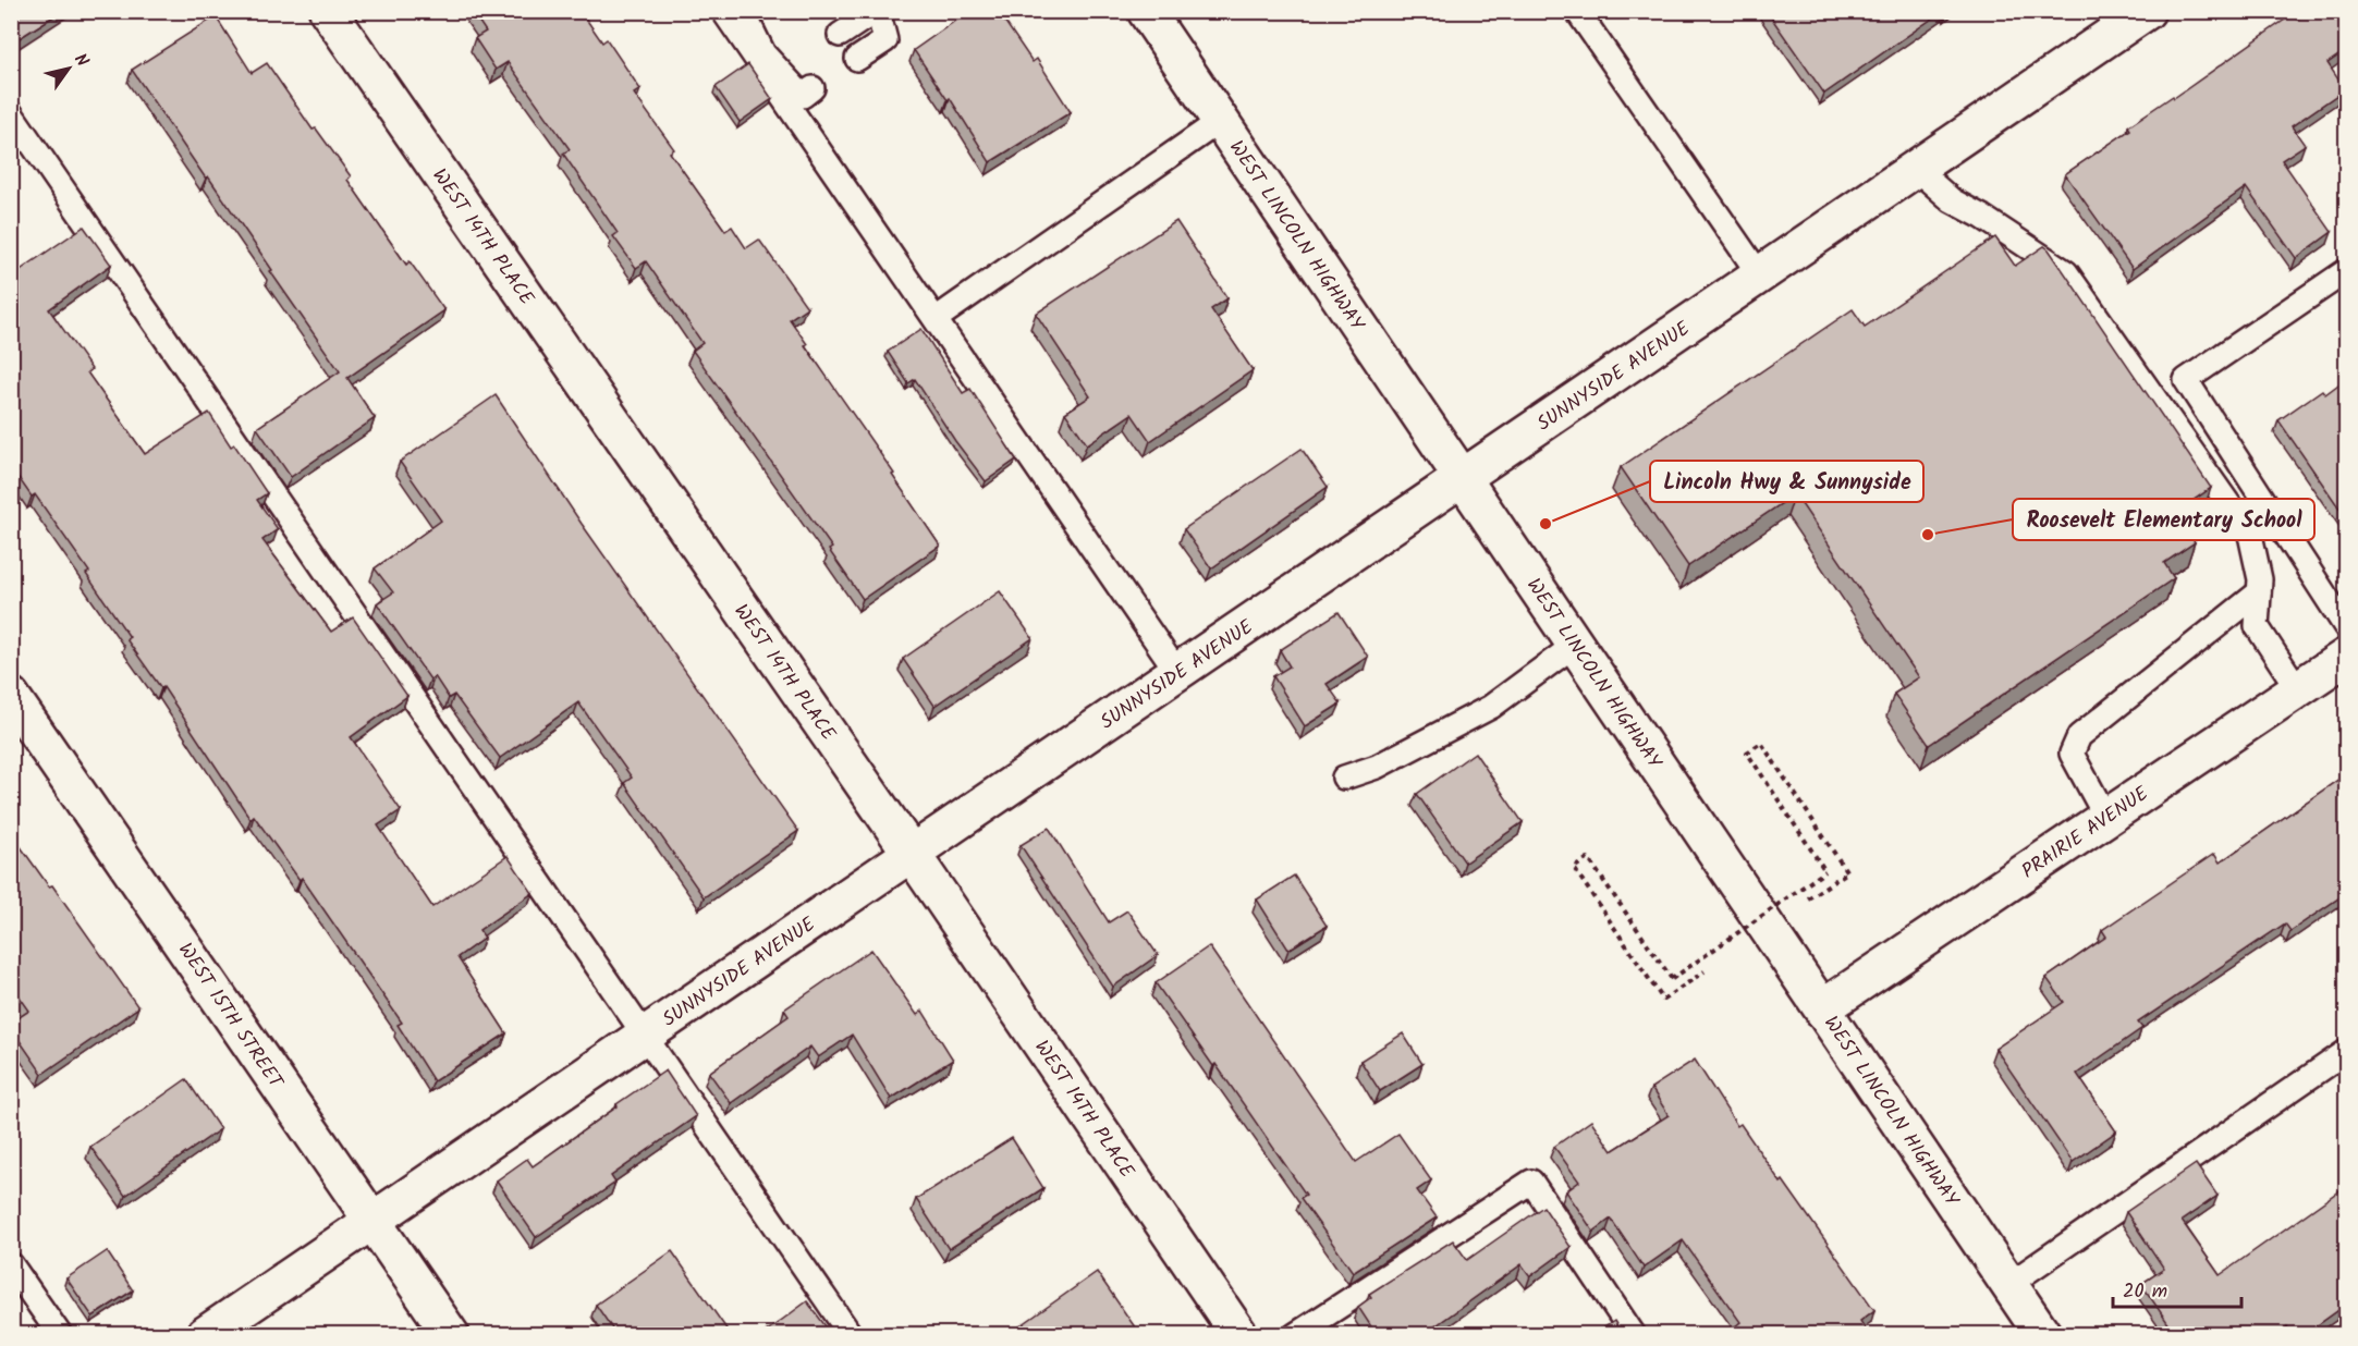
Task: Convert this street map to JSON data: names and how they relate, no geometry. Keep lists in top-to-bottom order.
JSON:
{
  "streets": {
    "street": [
      "WEST LINCOLN HIGHWAY",
      "WEST 14TH PLACE",
      "SUNNYSIDE AVENUE",
      "PRAIRIE AVENUE",
      "WEST 15TH STREET"
    ]
  },
  "crossings": [
    ["WEST LINCOLN HIGHWAY", "SUNNYSIDE AVENUE"],
    ["WEST LINCOLN HIGHWAY", "PRAIRIE AVENUE"],
    ["WEST 14TH PLACE", "SUNNYSIDE AVENUE"],
    ["SUNNYSIDE AVENUE", "WEST 15TH STREET"]
  ],
  "places": ["Lincoln Hwy & Sunnyside", "Roosevelt Elementary School"],
  "scale_bar": "20 m",
  "north": "top right"
}
